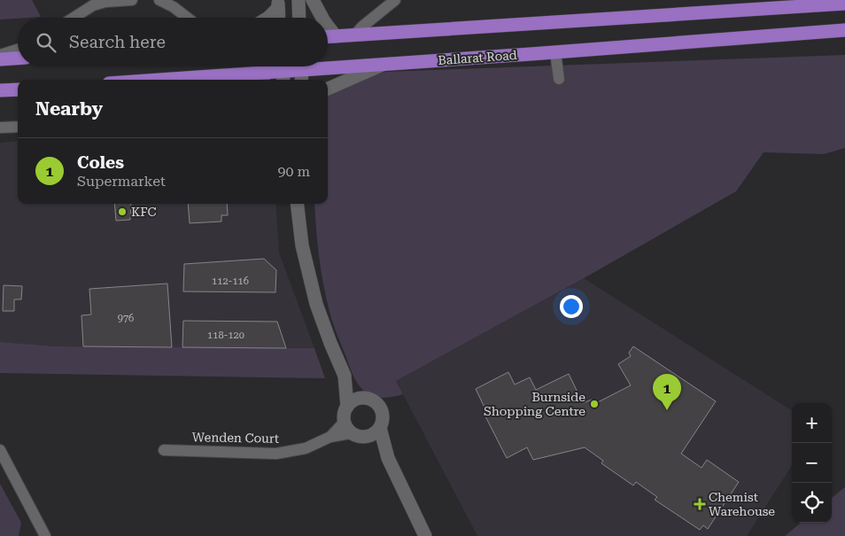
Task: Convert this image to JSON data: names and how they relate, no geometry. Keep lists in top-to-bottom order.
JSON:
{
  "streets": {
    "highway": ["Ballarat Road"],
    "street": ["Wenden Court"]
  },
  "places": {
    "other": ["KFC", "Burnside Shopping Centre"],
    "health": ["Chemist Warehouse"]
  },
  "house_numbers": ["112-116", "976", "118-120"],
  "page": {
    "search": "Search here",
    "heading": "Nearby",
    "list": [
      {
        "mark": "1",
        "name": "Coles",
        "note": "Supermarket",
        "value": "90 m"
      }
    ],
    "pins": "1",
    "map_buttons": ["+", "−"]
  }
}
